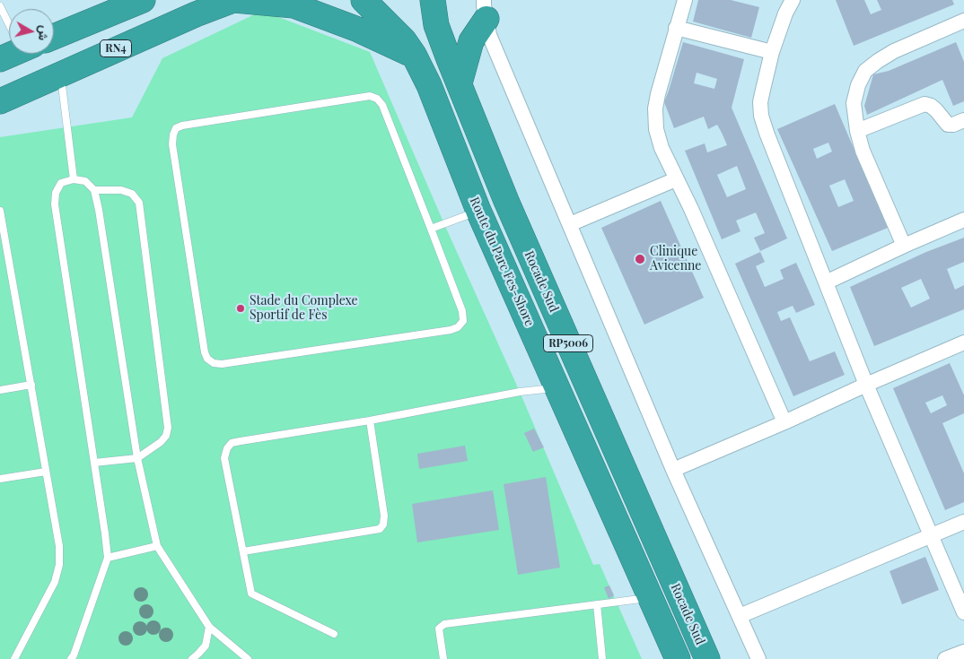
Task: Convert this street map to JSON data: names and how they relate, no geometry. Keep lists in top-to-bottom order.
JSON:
{
  "streets": {
    "highway": [
      "RN4",
      "Route du Parc Fes-Shore",
      "Rocade Sud",
      "RP5006"
    ]
  },
  "places": ["Clinique Avicenne", "Stade du Complexe Sportif de Fès"],
  "north": "right"
}
